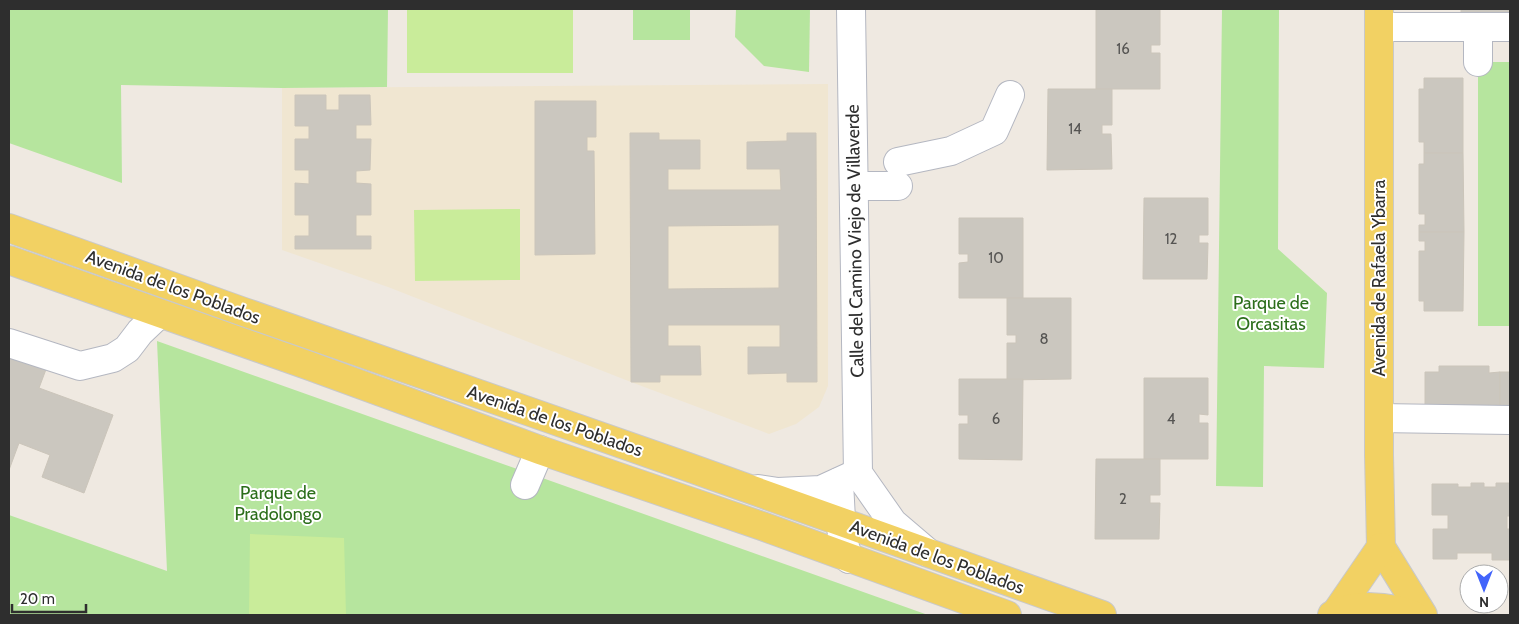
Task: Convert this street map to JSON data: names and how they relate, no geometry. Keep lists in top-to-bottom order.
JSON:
{
  "streets": {
    "main road": ["Avenida de Rafaela Ybarra", "Avenida de los Poblados"],
    "street": ["Calle del Camino Viejo de Villaverde"]
  },
  "crossings": [
    ["Calle del Camino Viejo de Villaverde", "Avenida de los Poblados"]
  ],
  "parks": ["Parque de Orcasitas", "Parque de Pradolongo"],
  "house_numbers": [
    "16",
    "14",
    "12",
    "10",
    "8",
    "6",
    "4",
    "2"
  ],
  "scale_bar": "20 m",
  "north": "bottom"
}
